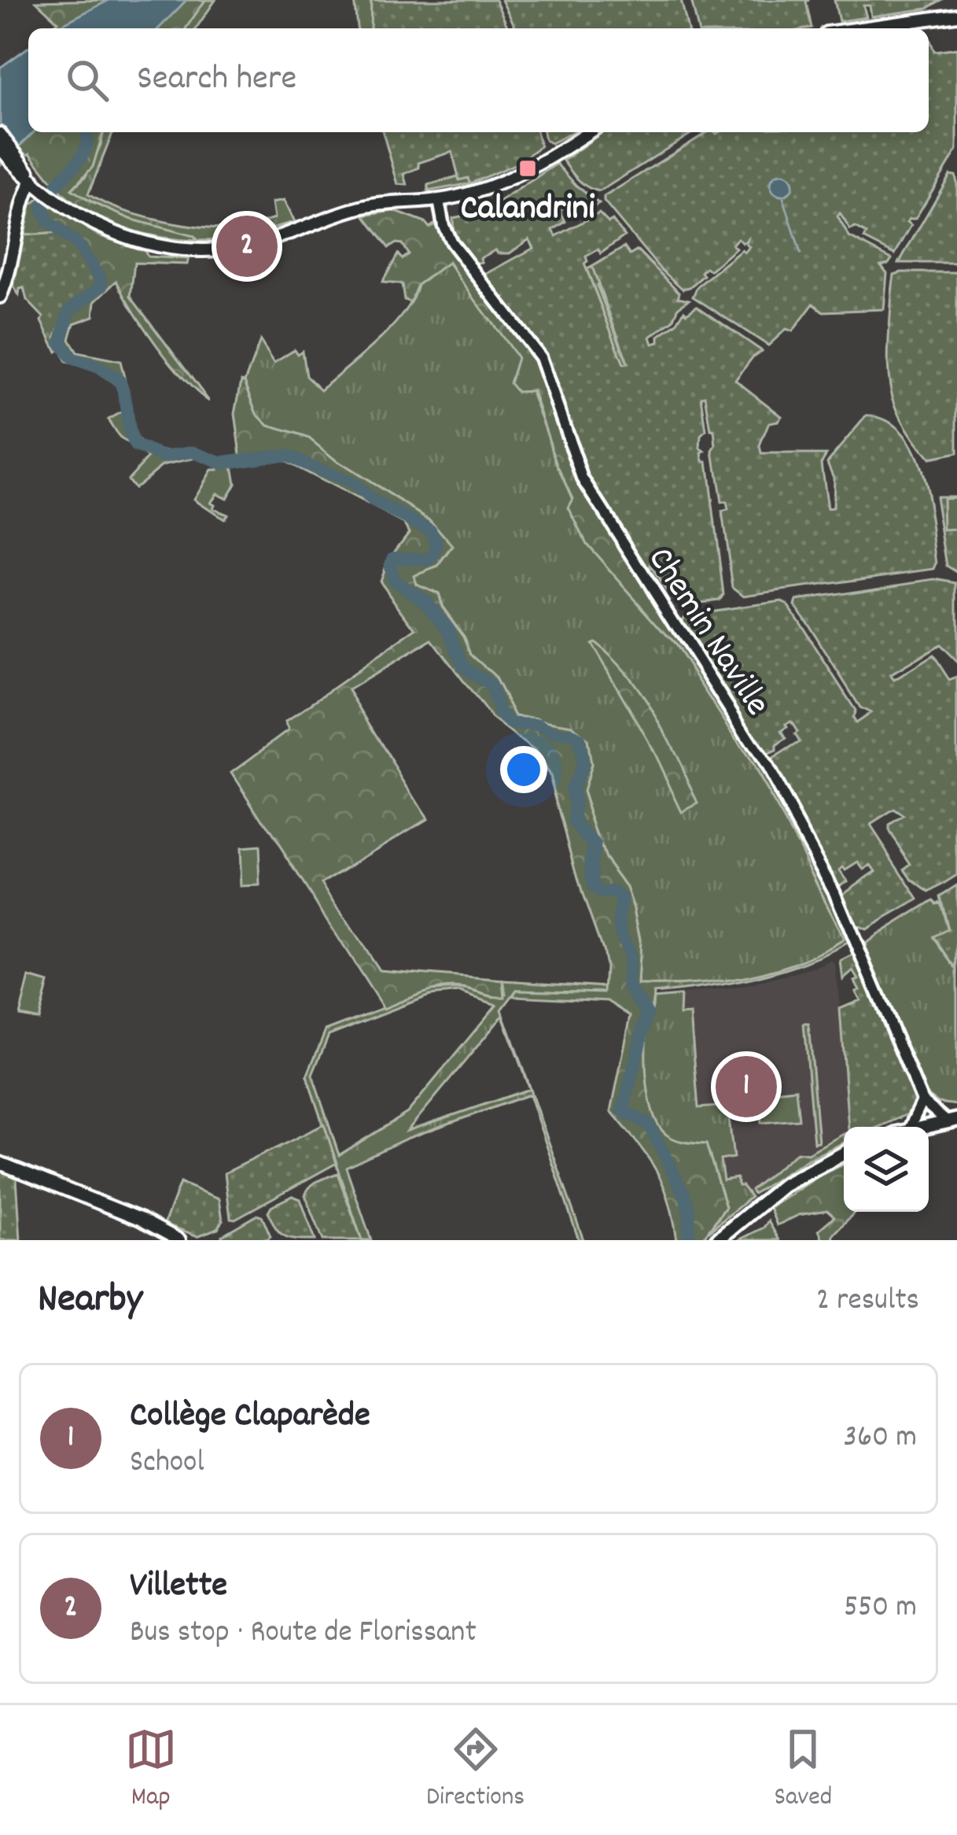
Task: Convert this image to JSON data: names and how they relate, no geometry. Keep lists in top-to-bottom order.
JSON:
{
  "streets": {
    "street": ["Chemin Naville"]
  },
  "places": {
    "transit": ["Calandrini"]
  },
  "page": {
    "search": "Search here",
    "pins": ["2", "1"],
    "heading": ["Nearby", "2 results"],
    "list": [
      {
        "mark": "1",
        "name": "Collège Claparède",
        "note": "School",
        "value": "360 m"
      },
      {
        "mark": "2",
        "name": "Villette",
        "note": "Bus stop · Route de Florissant",
        "value": "550 m"
      }
    ],
    "nav": ["Map", "Directions", "Saved"]
  }
}
